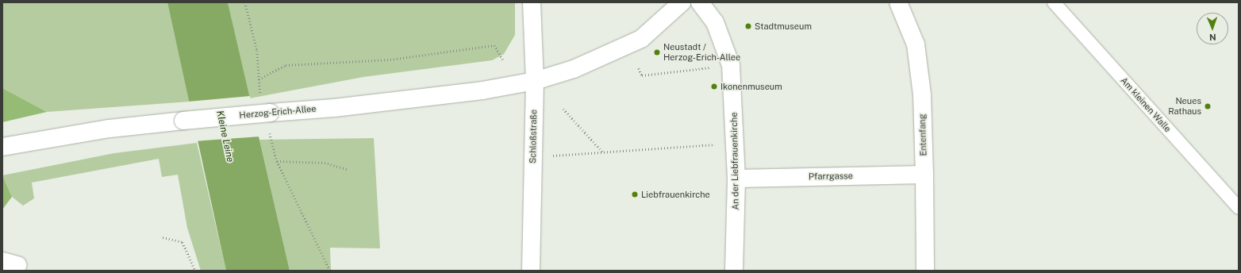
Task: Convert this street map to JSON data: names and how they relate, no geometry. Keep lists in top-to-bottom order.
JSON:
{
  "streets": {
    "street": [
      "Herzog-Erich-Allee",
      "Entenfang",
      "Schloßstraße",
      "An der Liebfrauenkirche",
      "Pfarrgasse"
    ],
    "lane": ["Am kleinen Walle"]
  },
  "crossings": [
    ["Herzog-Erich-Allee", "Schloßstraße"],
    ["Entenfang", "Pfarrgasse"],
    ["An der Liebfrauenkirche", "Pfarrgasse"]
  ],
  "water": ["Kleine Leine"],
  "places": [
    "Stadtmuseum",
    "Neustadt / Herzog-Erich-Allee",
    "Ikonenmuseum",
    "Neues Rathaus",
    "Liebfrauenkirche"
  ],
  "north": "bottom"
}
